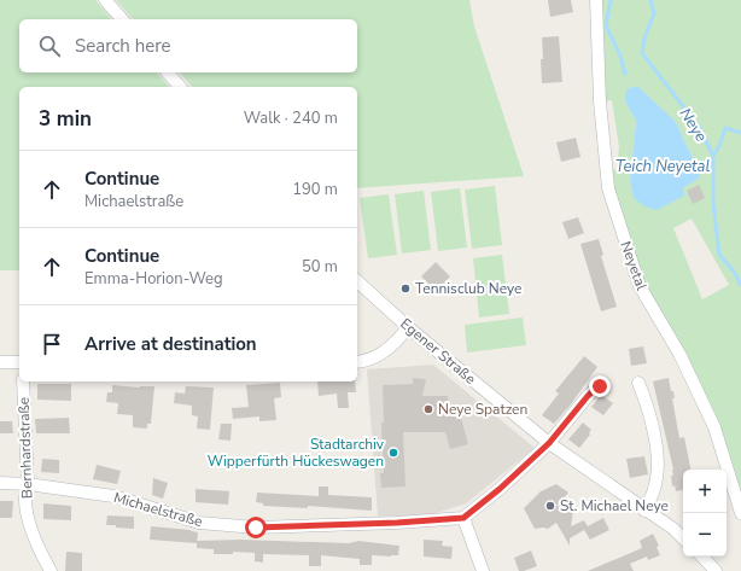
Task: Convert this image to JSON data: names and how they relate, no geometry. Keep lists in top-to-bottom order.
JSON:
{
  "streets": {
    "street": [
      "Neyetal",
      "Egener Straße",
      "Bernhardstraße",
      "Michaelstraße"
    ]
  },
  "crossings": [
    ["Bernhardstraße", "Michaelstraße"]
  ],
  "water": ["Neye", "Teich Neyetal"],
  "places": [
    "Tennisclub Neye",
    "Neye Spatzen",
    "Stadtarchiv Wipperfürth Hückeswagen",
    "St. Michael Neye"
  ],
  "page": {
    "search": "Search here",
    "heading": ["3 min", "Walk · 240 m"],
    "list": [
      ["Continue", "Michaelstraße", "190 m"],
      ["Continue", "Emma-Horion-Weg", "50 m"],
      "Arrive at destination"
    ],
    "map_buttons": ["+", "−"]
  }
}
